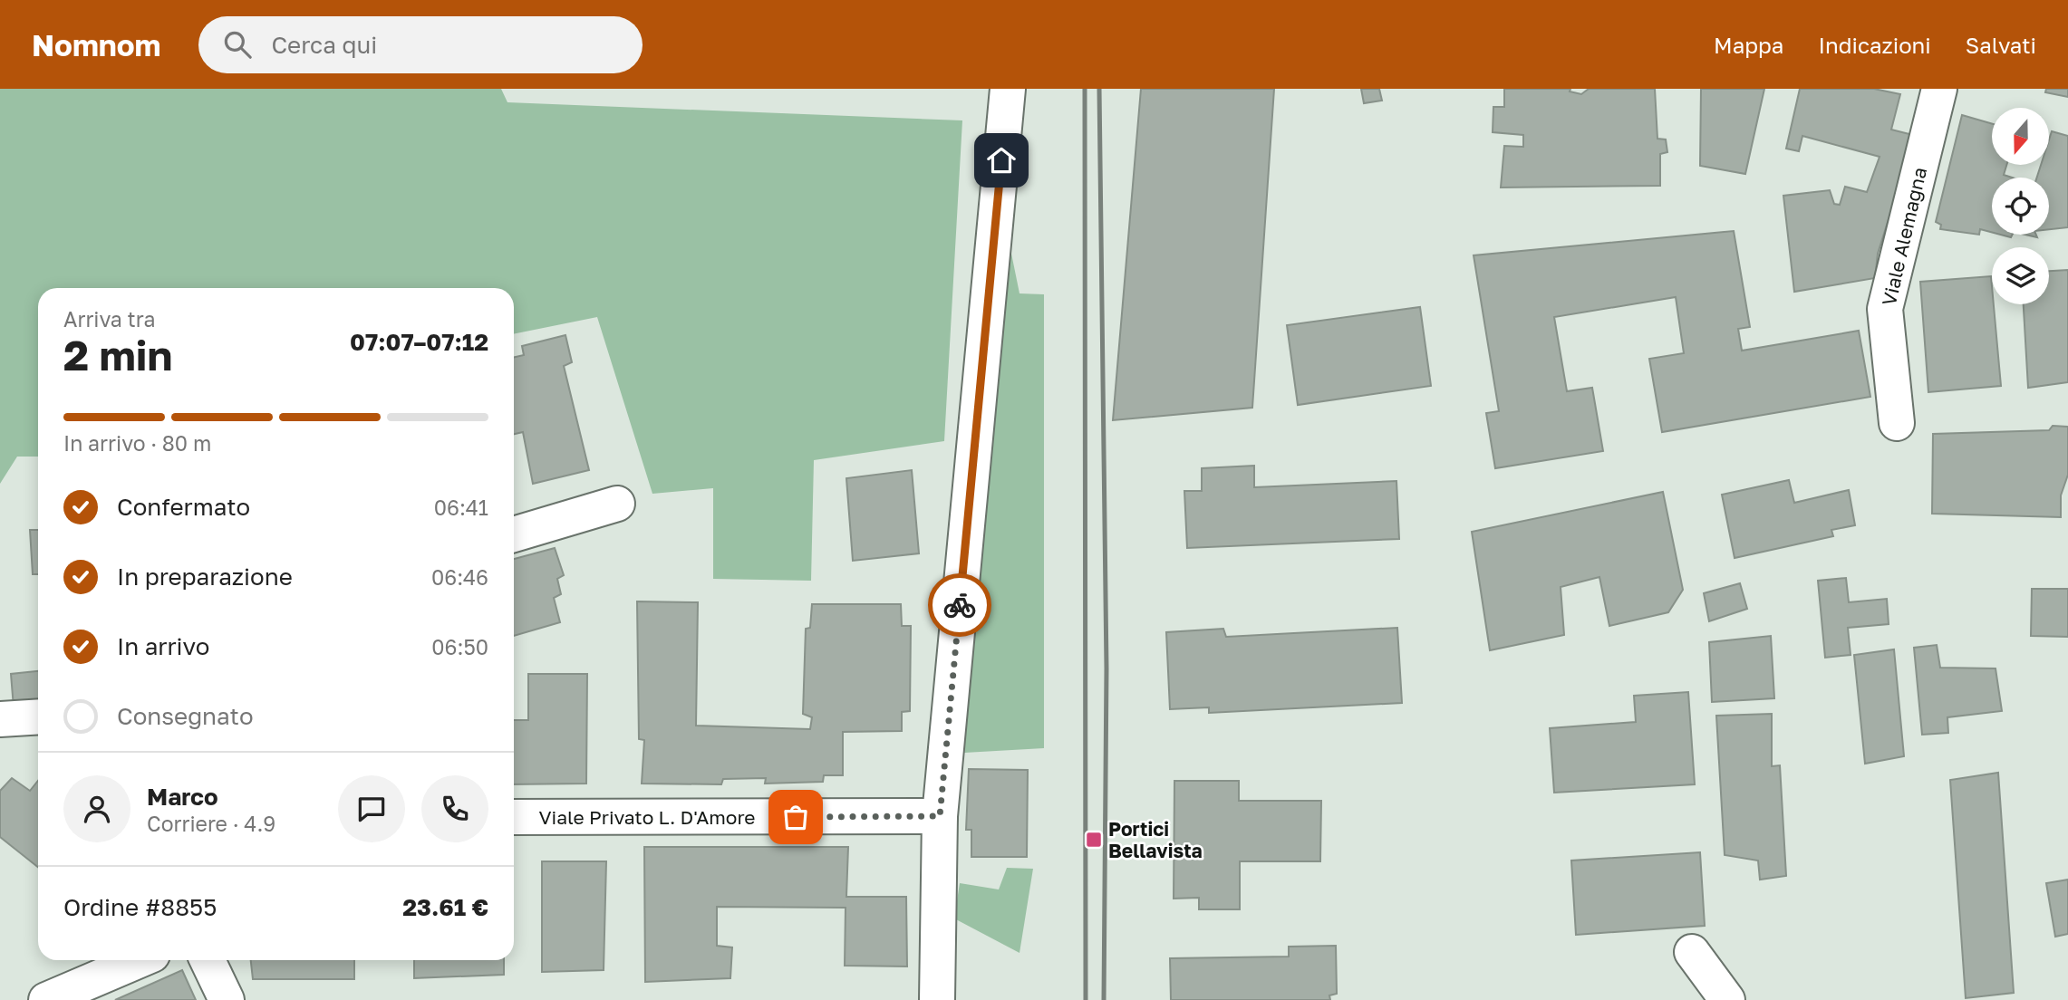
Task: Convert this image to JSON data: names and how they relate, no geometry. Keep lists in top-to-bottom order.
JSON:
{
  "streets": {
    "street": ["Viale Alemagna", "Viale Privato L. D'Amore"]
  },
  "places": {
    "transit": ["Portici Bellavista"]
  },
  "north": "bottom",
  "page": {
    "header": "Nomnom",
    "search": "Cerca qui",
    "nav": ["Mappa", "Indicazioni", "Salvati"],
    "heading": ["2 min", "Arriva tra", "07:07–07:12"],
    "panel": [
      "Marco",
      "Corriere · 4.9",
      "Ordine #8855",
      "23.61 €"
    ],
    "bar": "In arrivo · 80 m",
    "list": [
      ["Confermato", "06:41"],
      ["In preparazione", "06:46"],
      ["In arrivo", "06:50"],
      "Consegnato"
    ]
  }
}
